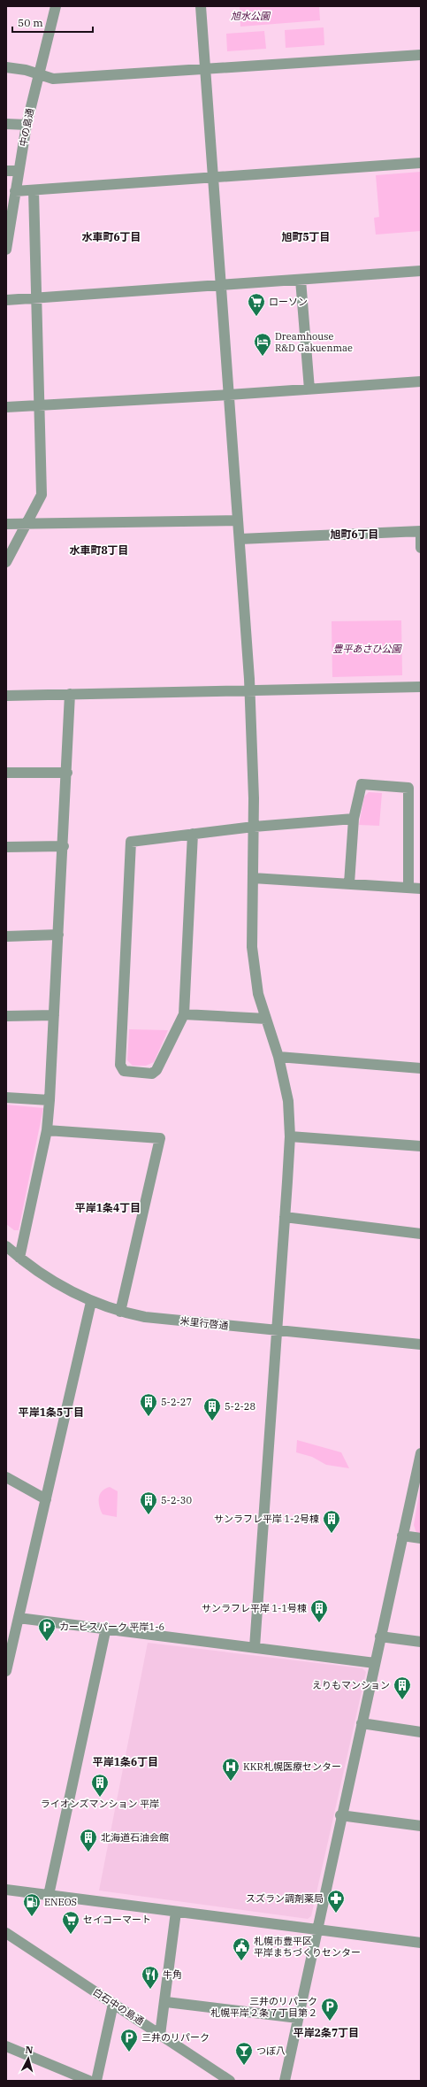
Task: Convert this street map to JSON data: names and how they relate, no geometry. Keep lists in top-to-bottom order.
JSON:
{
  "streets": {
    "street": ["中の島通", "米里行啓通", "白石中の島通"]
  },
  "districts": [
    "水車町6丁目",
    "旭町5丁目",
    "旭町6丁目",
    "水車町8丁目",
    "平岸1条4丁目",
    "平岸1条5丁目",
    "平岸1条6丁目",
    "平岸2条7丁目"
  ],
  "parks": ["旭水公園", "豊平あさひ公園"],
  "places": {
    "supermarket": ["ローソン", "セイコーマート"],
    "hotel": ["Dreamhouse R&D Gakuenmae"],
    "building": [
      "5-2-27",
      "5-2-28",
      "5-2-30",
      "サンラフレ平岸 1-2号棟",
      "サンラフレ平岸 1-1号棟",
      "えりもマンション",
      "ライオンズマンション 平岸",
      "北海道石油会館"
    ],
    "parking": ["カービスパーク 平岸1-6", "三井のリパーク 札幌平岸２条７丁目第２", "三井のリパーク"],
    "hospital": ["KKR札幌医療センター"],
    "pharmacy": ["スズラン調剤薬局"],
    "fuel station": ["ENEOS"],
    "public building": ["札幌市豊平区 平岸まちづくりセンター"],
    "restaurant": ["牛角"],
    "bar": ["つぼ八"]
  },
  "scale_bar": "50 m",
  "north": "top"
}
